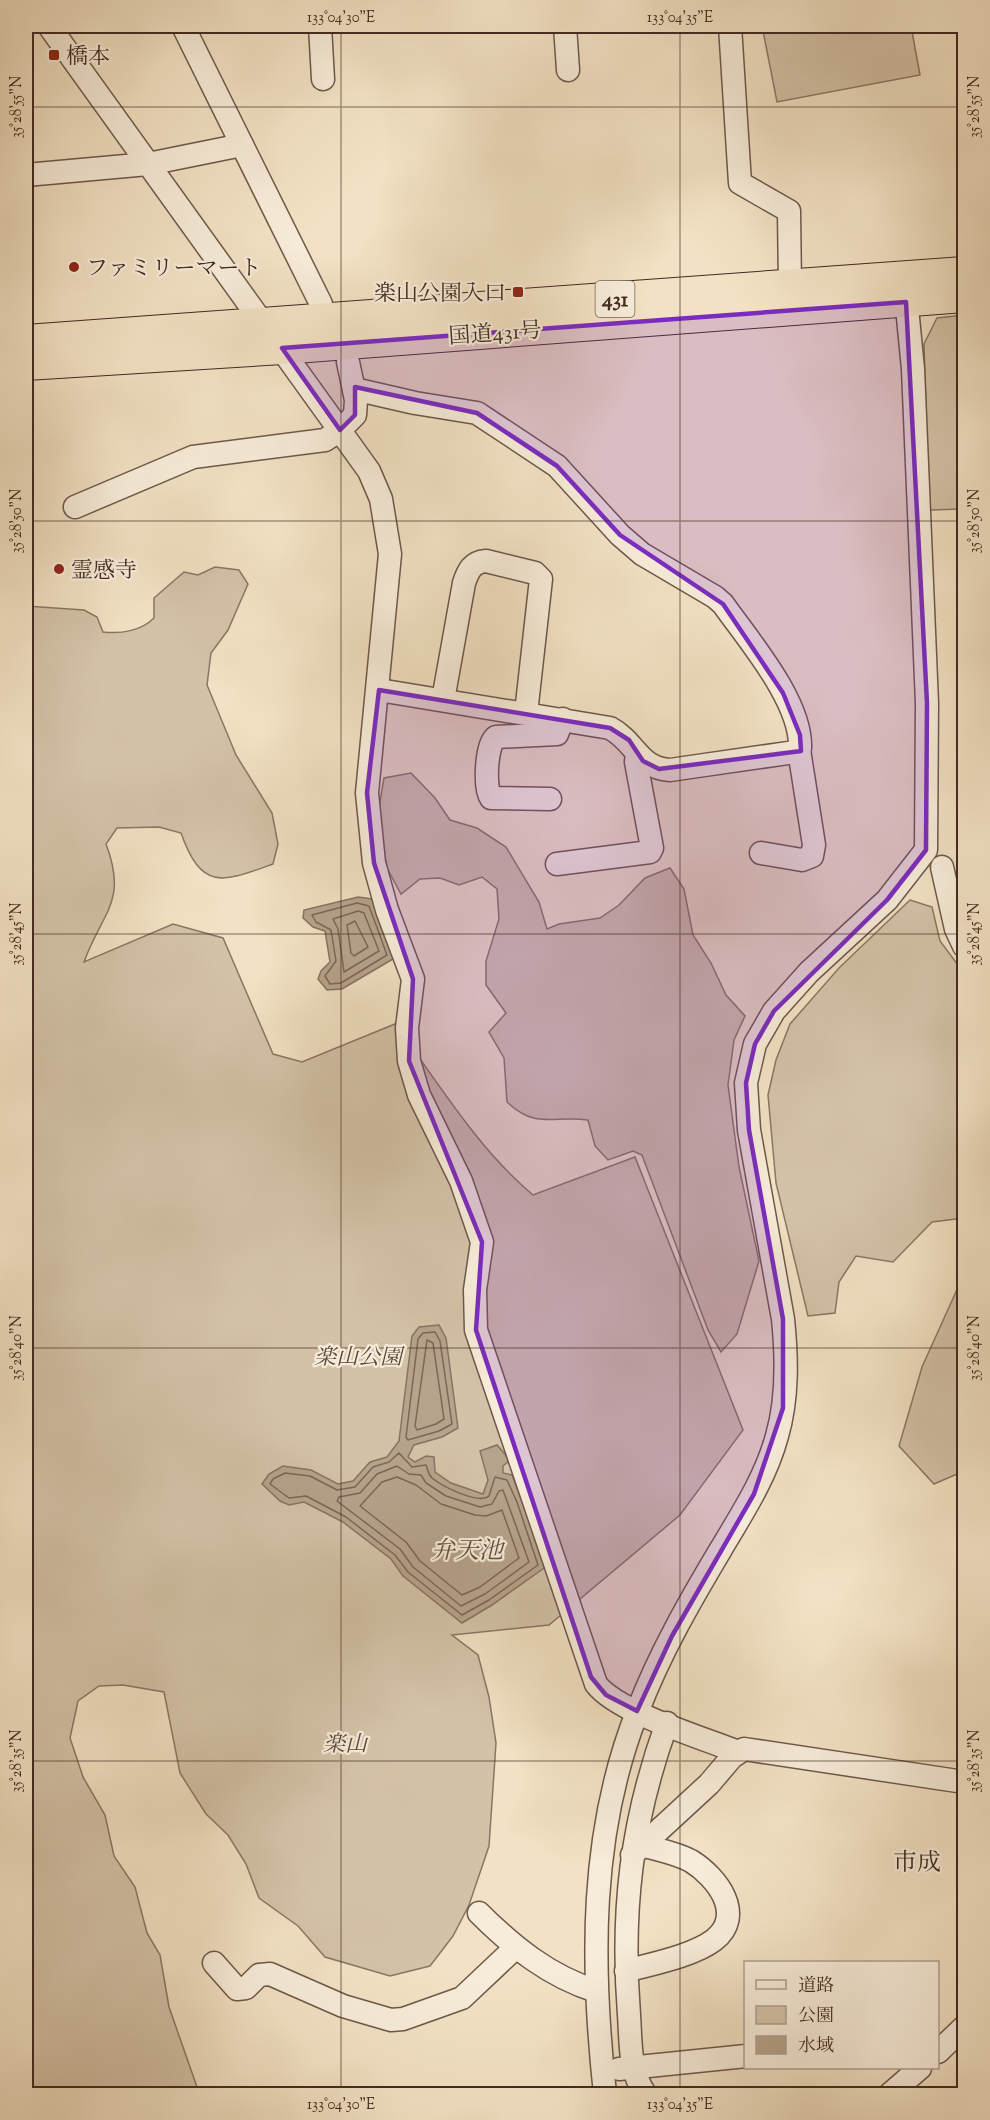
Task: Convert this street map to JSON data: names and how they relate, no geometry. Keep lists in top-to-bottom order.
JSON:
{
  "streets": {
    "highway": ["431", "国道431号"]
  },
  "districts": ["市成"],
  "water": ["弁天池"],
  "parks": ["楽山公園", "楽山"],
  "places": {
    "transit": ["橋本", "楽山公園入口"],
    "other": ["ファミリーマート", "霊感寺"]
  },
  "legend": ["道路", "公園", "水域"],
  "coordinates": [
    "133°04'30\"E",
    "133°04'35\"E",
    "35°28'55\"N",
    "35°28'50\"N",
    "35°28'45\"N",
    "35°28'40\"N",
    "35°28'35\"N"
  ]
}
